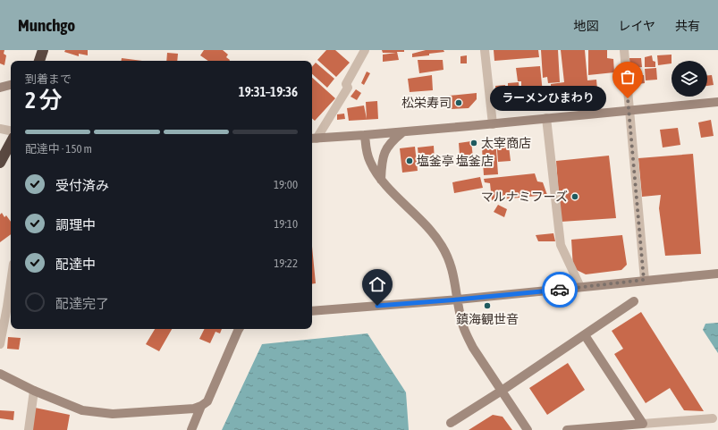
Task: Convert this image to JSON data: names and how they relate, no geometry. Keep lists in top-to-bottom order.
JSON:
{
  "places": [
    "ラーメンひまわり",
    "松栄寿司",
    "太宰商店",
    "塩釜亭 塩釜店",
    "マルナミフーズ",
    "鎮海観世音"
  ],
  "page": {
    "header": "Munchgo",
    "nav": ["地図", "レイヤ", "共有"],
    "heading": ["2 分", "到着まで", "19:31–19:36"],
    "bubble": "ラーメンひまわり",
    "bar": "配達中 · 150 m",
    "list": [
      ["受付済み", "19:00"],
      ["調理中", "19:10"],
      ["配達中", "19:22"],
      "配達完了"
    ]
  }
}
